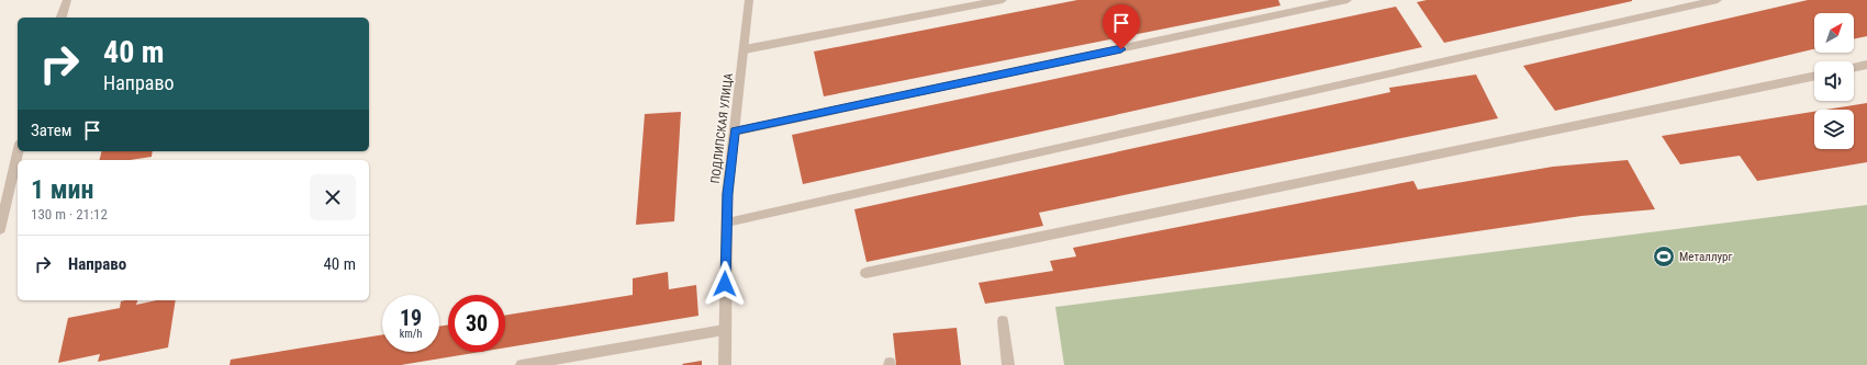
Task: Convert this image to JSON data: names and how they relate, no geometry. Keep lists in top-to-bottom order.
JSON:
{
  "streets": {
    "street": ["ПОДЛИПСКАЯ УЛИЦА"]
  },
  "places": {
    "sports": ["Металлург"]
  },
  "north": "top right",
  "page": {
    "turn": ["40 m", "Направо"],
    "then": "Затем",
    "heading": ["1 мин", "130 m · 21:12"],
    "list": [
      {
        "name": "Направо",
        "value": "40 m"
      }
    ],
    "speed": "19 km/h",
    "limit": "30"
  }
}
